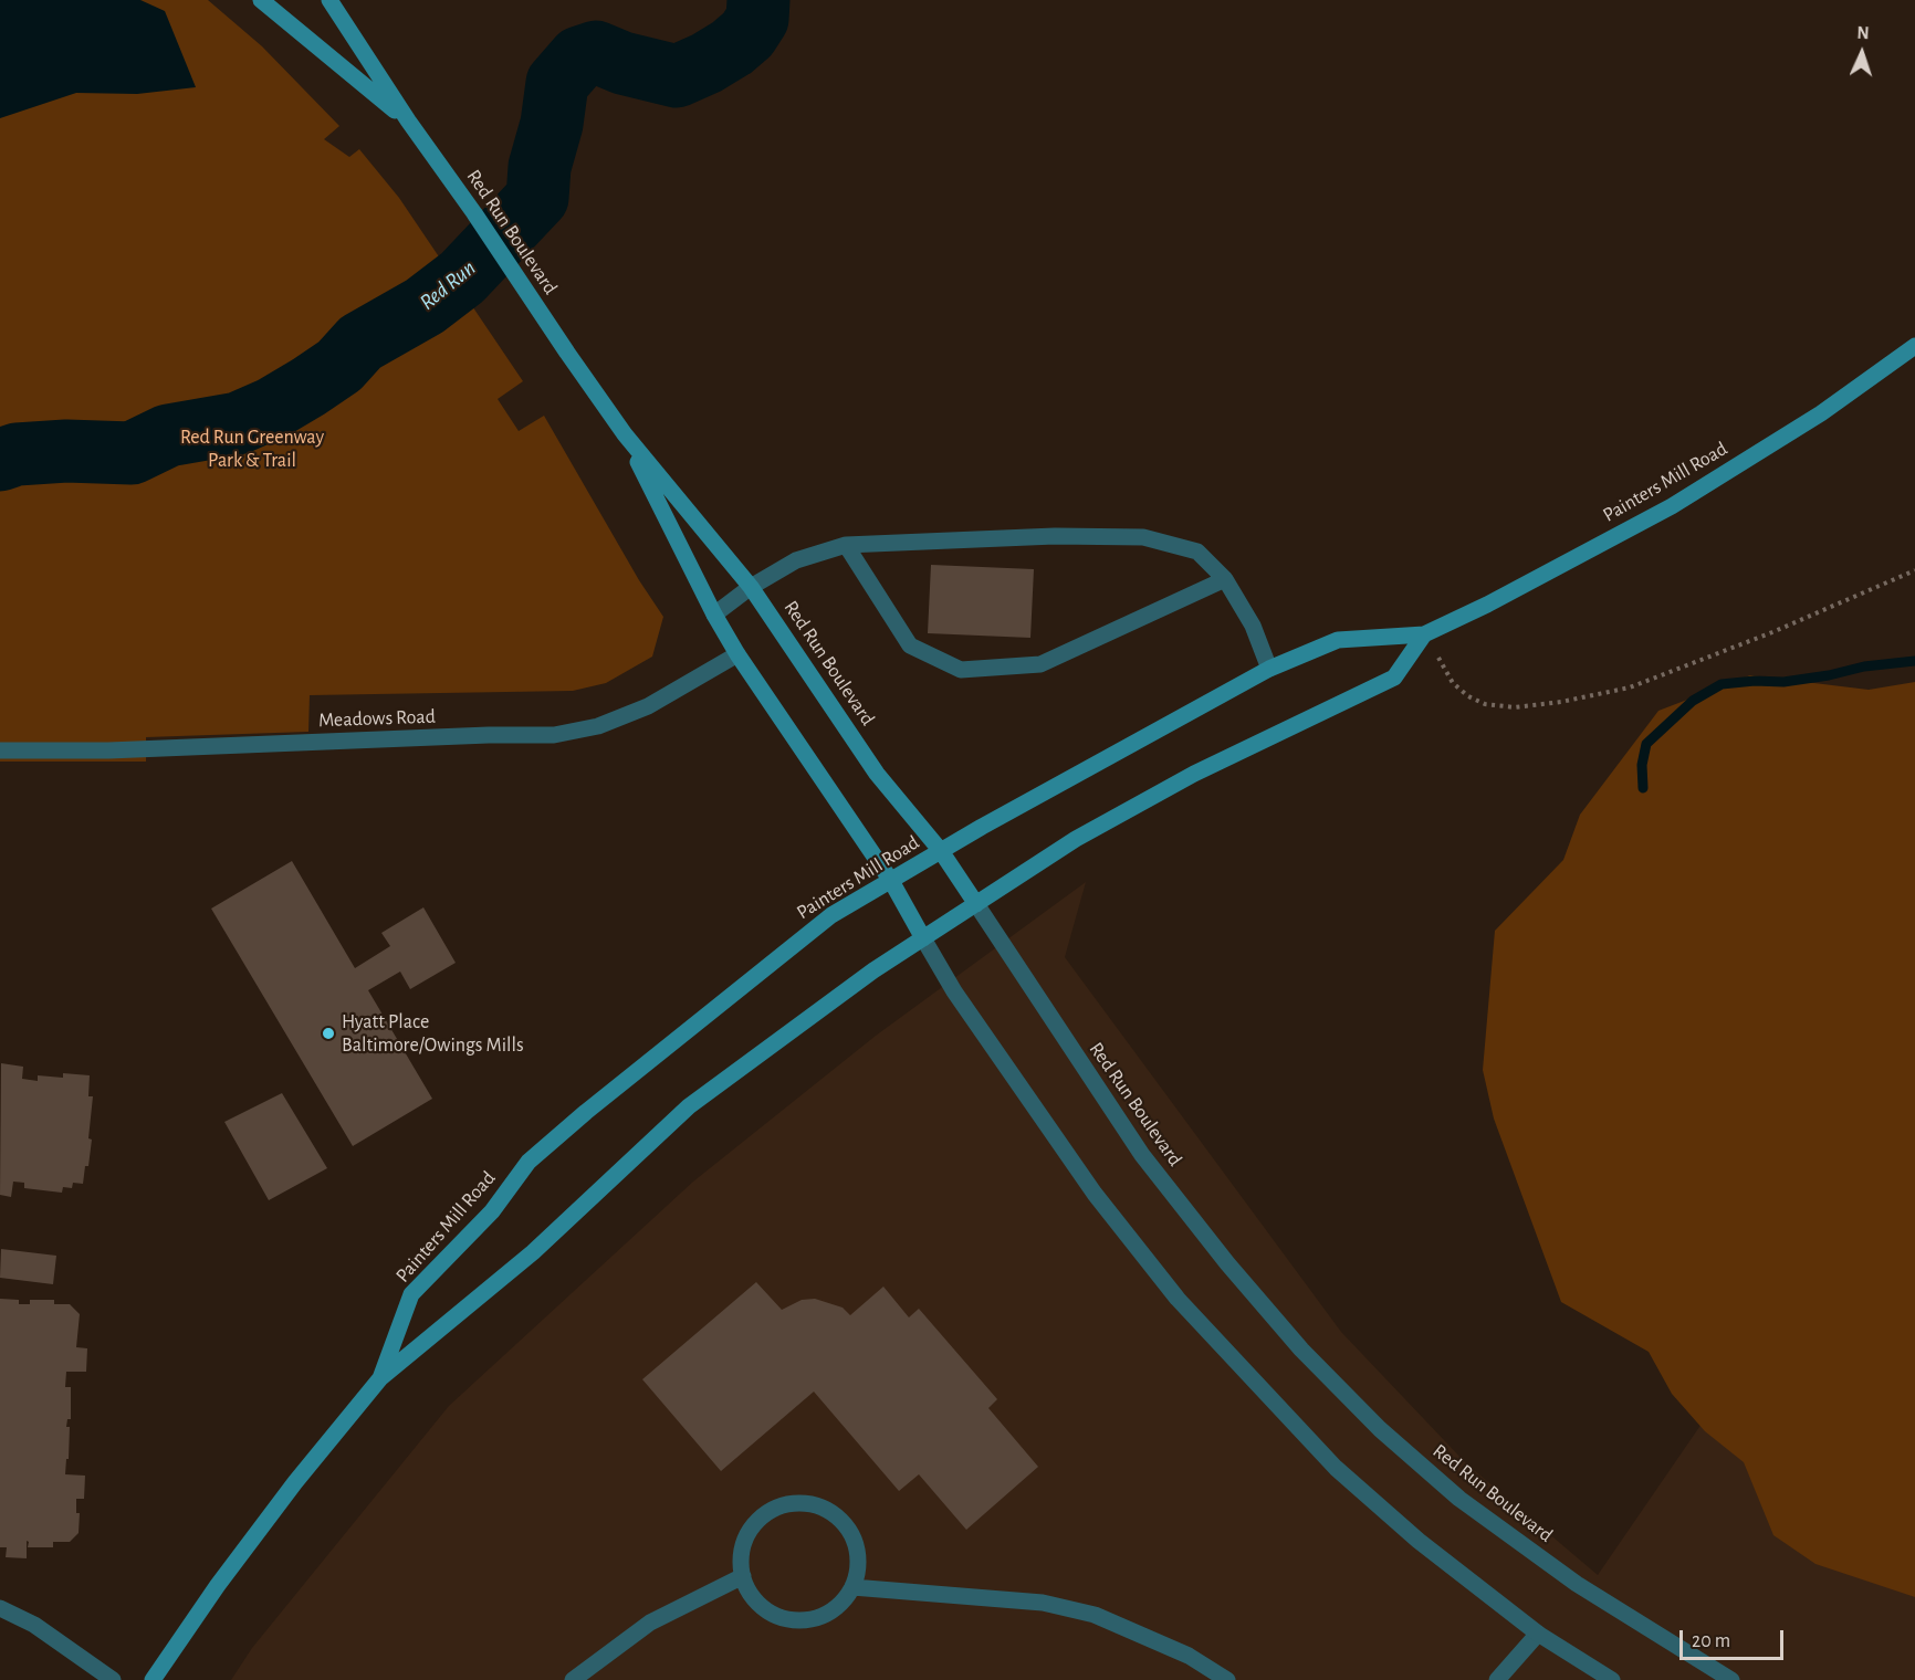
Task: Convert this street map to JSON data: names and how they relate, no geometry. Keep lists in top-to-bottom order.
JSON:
{
  "streets": {
    "main road": ["Red Run Boulevard", "Painters Mill Road"],
    "street": ["Meadows Road"]
  },
  "crossings": [
    ["Red Run Boulevard", "Painters Mill Road"],
    ["Red Run Boulevard", "Meadows Road"]
  ],
  "water": ["Red Run"],
  "parks": ["Red Run Greenway Park & Trail"],
  "places": ["Hyatt Place Baltimore/Owings Mills"],
  "scale_bar": "20 m",
  "north": "top"
}
